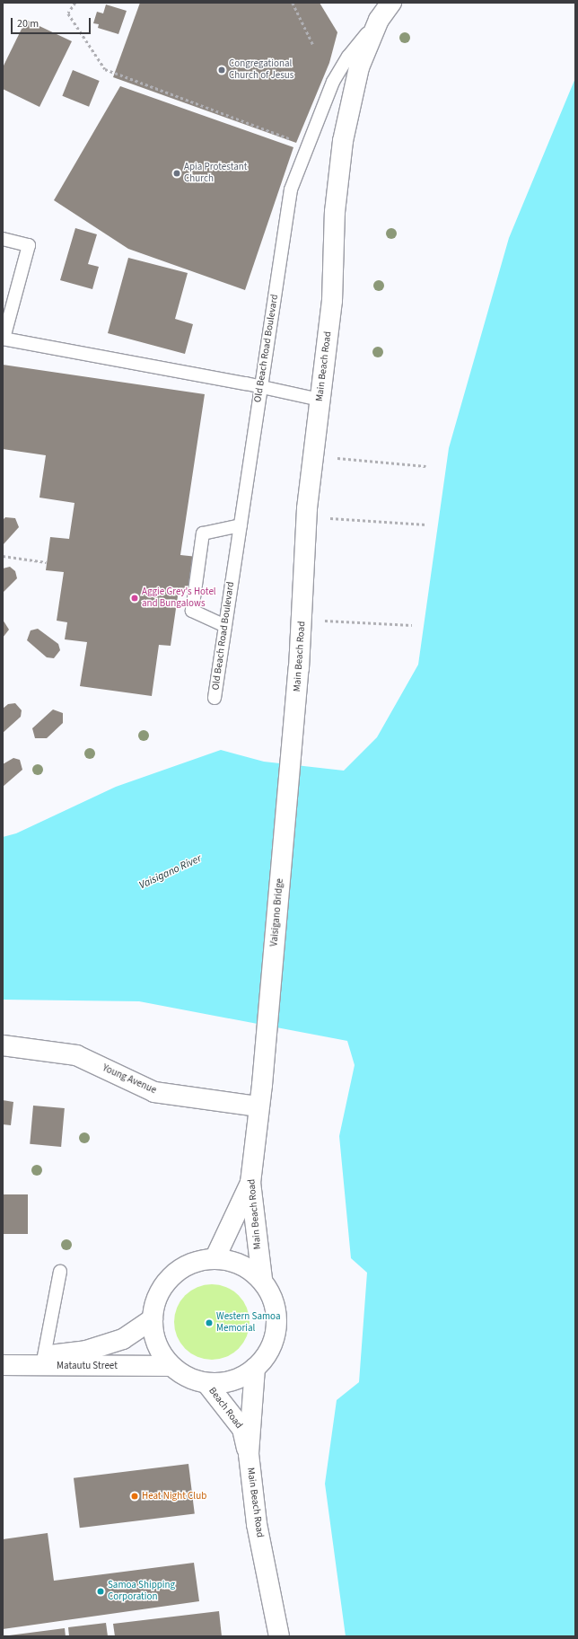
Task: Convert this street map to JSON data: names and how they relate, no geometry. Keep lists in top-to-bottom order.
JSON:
{
  "streets": {
    "main road": [
      "Main Beach Road",
      "Vaisigano Bridge",
      "Young Avenue",
      "Matautu Street",
      "Beach Road"
    ],
    "lane": ["Old Beach Road Boulevard"]
  },
  "crossings": [
    ["Old Beach Road Boulevard", "Main Beach Road"],
    ["Main Beach Road", "Vaisigano Bridge"],
    ["Main Beach Road", "Young Avenue"],
    ["Main Beach Road", "Matautu Street"],
    ["Main Beach Road", "Beach Road"],
    ["Matautu Street", "Beach Road"]
  ],
  "water": ["Vaisigano River"],
  "places": [
    "Congregational Church of Jesus",
    "Apia Protestant Church",
    "Aggie Grey's Hotel and Bungalows",
    "Western Samoa Memorial",
    "Heat Night Club",
    "Samoa Shipping Corporation"
  ],
  "scale_bar": "20 m"
}
